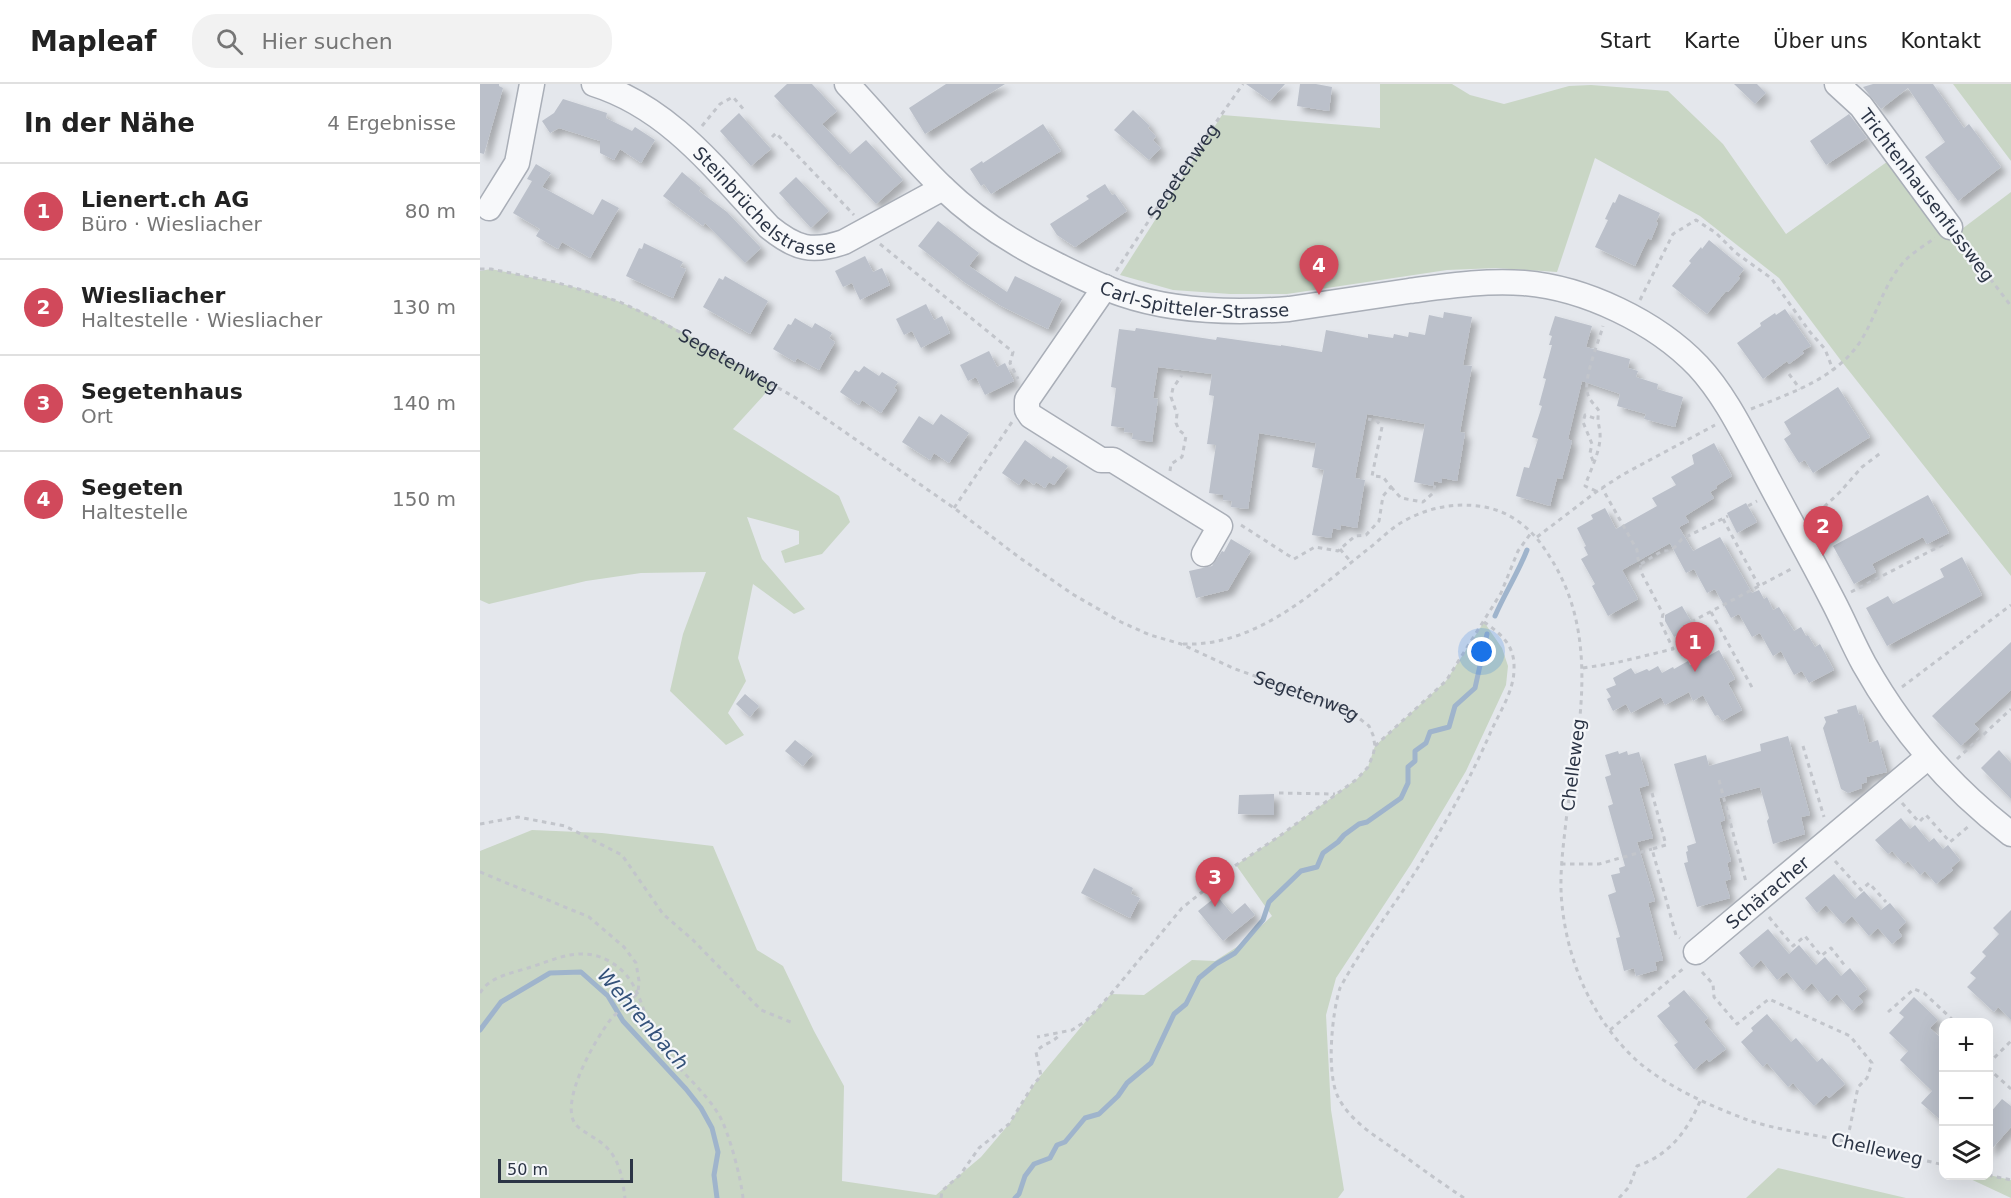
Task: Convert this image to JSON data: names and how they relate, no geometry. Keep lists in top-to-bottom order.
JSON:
{
  "streets": {
    "street": [
      "Steinbrüchelstrasse",
      "Trichtenhausenfussweg",
      "Carl-Spitteler-Strasse",
      "Schäracher"
    ],
    "path": ["Segetenweg", "Chelleweg"]
  },
  "crossings": [
    ["Segetenweg", "Carl-Spitteler-Strasse"],
    ["Segetenweg", "Chelleweg"],
    ["Steinbrüchelstrasse", "Carl-Spitteler-Strasse"],
    ["Carl-Spitteler-Strasse", "Schäracher"]
  ],
  "water": ["Wehrenbach"],
  "scale_bar": "50 m",
  "page": {
    "header": "Mapleaf",
    "search": "Hier suchen",
    "nav": [
      "Start",
      "Karte",
      "Über uns",
      "Kontakt"
    ],
    "heading": ["In der Nähe", "4 Ergebnisse"],
    "list": [
      {
        "mark": "1",
        "name": "Lienert.ch AG",
        "note": "Büro · Wiesliacher",
        "value": "80 m"
      },
      {
        "mark": "2",
        "name": "Wiesliacher",
        "note": "Haltestelle · Wiesliacher",
        "value": "130 m"
      },
      {
        "mark": "3",
        "name": "Segetenhaus",
        "note": "Ort",
        "value": "140 m"
      },
      {
        "mark": "4",
        "name": "Segeten",
        "note": "Haltestelle",
        "value": "150 m"
      }
    ],
    "pins": [
      "4",
      "2",
      "1",
      "3"
    ],
    "map_buttons": ["+", "−"],
    "scale": "50 m"
  }
}
